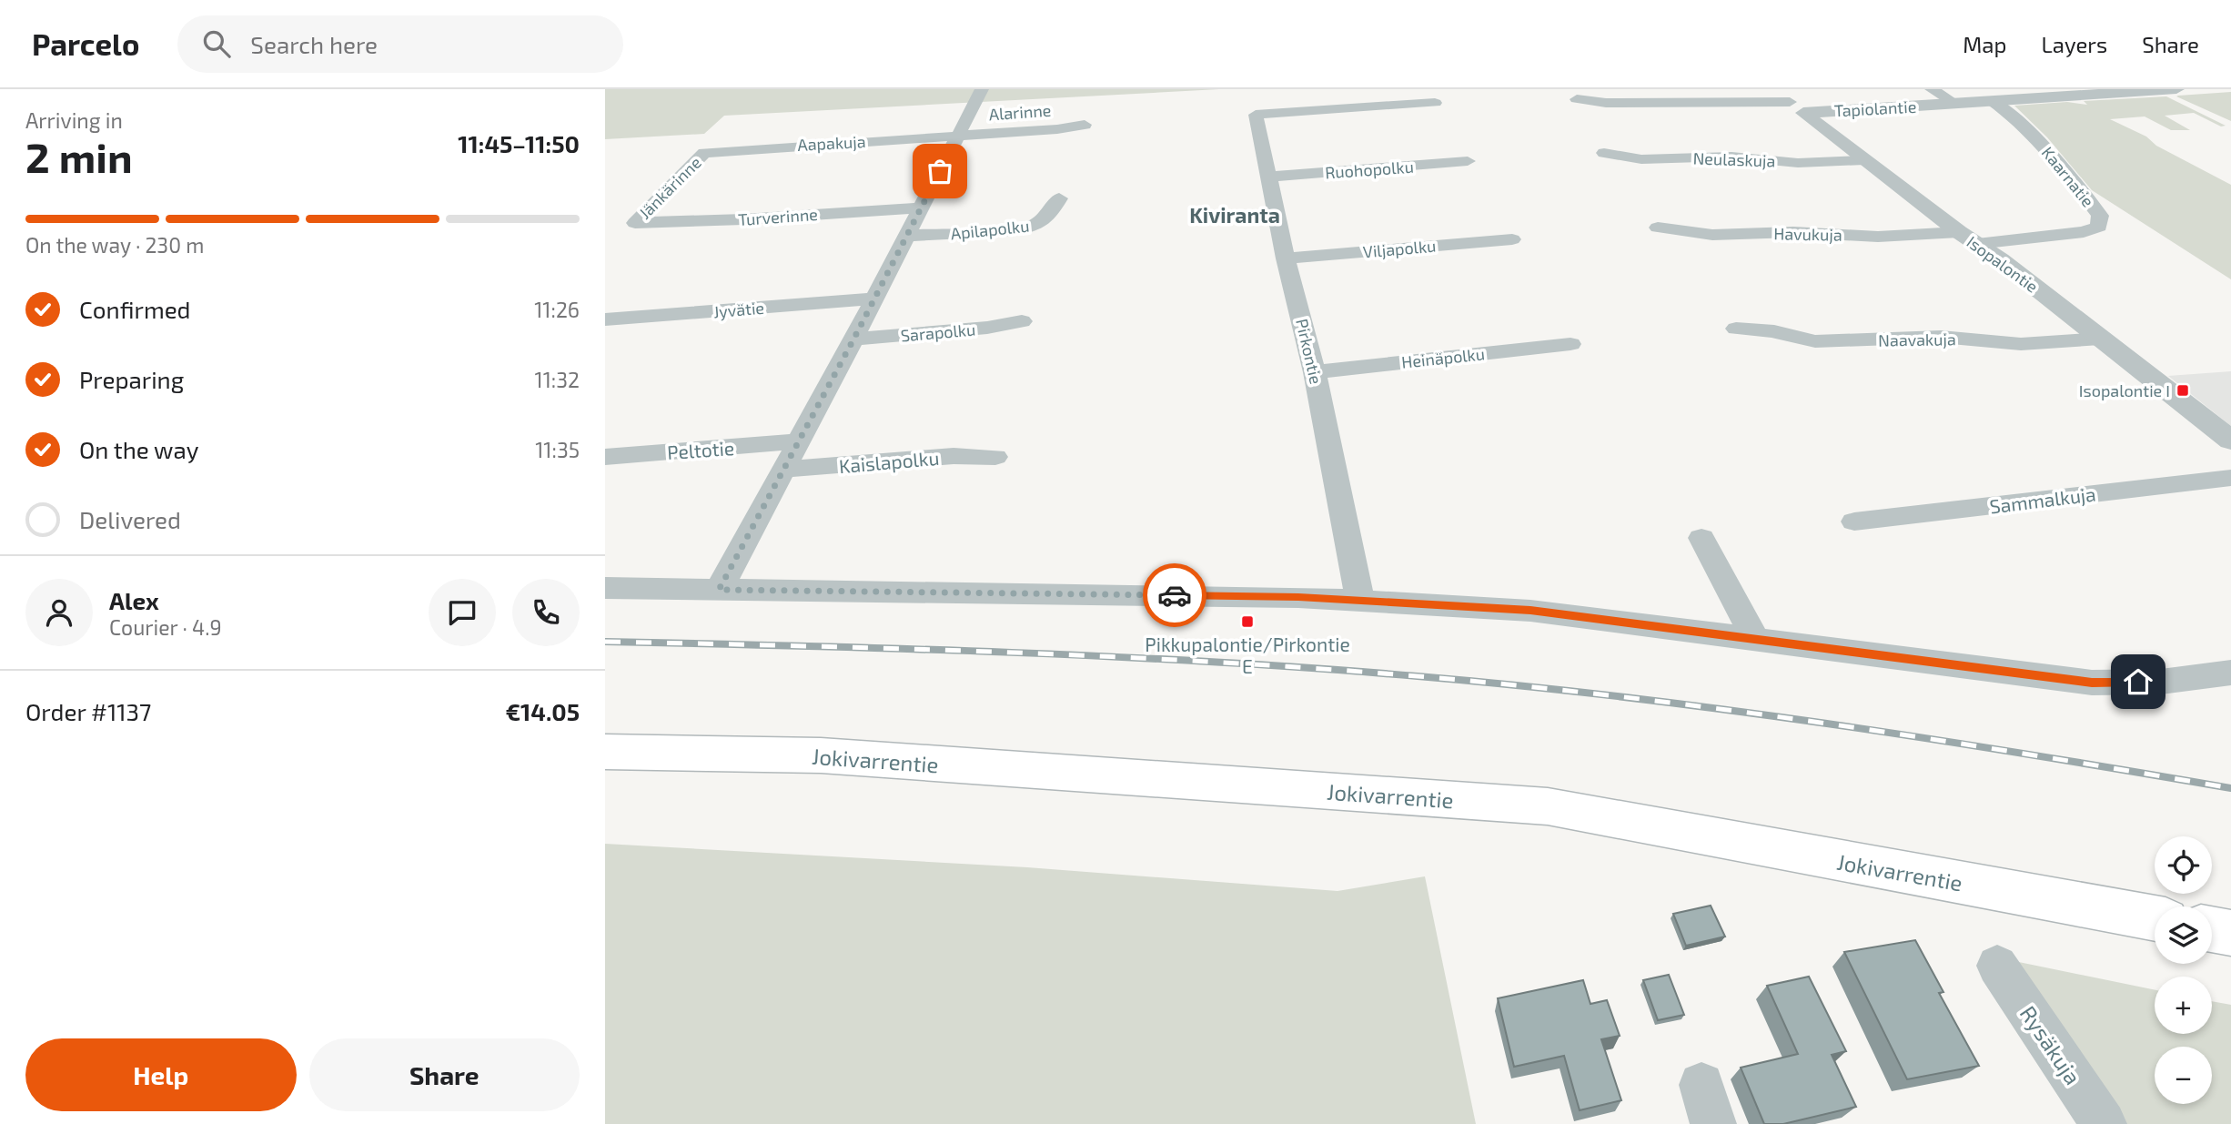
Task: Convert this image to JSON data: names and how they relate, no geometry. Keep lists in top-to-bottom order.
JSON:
{
  "streets": {
    "highway": ["Jokivarrentie"],
    "street": [
      "Tapiolantie",
      "Alarinne",
      "Aapakuja",
      "Neulaskuja",
      "Ruohopolku",
      "Kaarnatie",
      "Jänkärinne",
      "Turverinne",
      "Apilapolku",
      "Havukuja",
      "Viljapolku",
      "Isopalontie",
      "Jyvätie",
      "Sarapolku",
      "Naavakuja",
      "Pirkontie",
      "Heinäpolku",
      "Peltotie",
      "Kaislapolku",
      "Sammalkuja",
      "Rysäkuja"
    ]
  },
  "crossings": [
    ["Tapiolantie", "Kaarnatie"],
    ["Tapiolantie", "Isopalontie"],
    ["Alarinne", "Aapakuja"],
    ["Aapakuja", "Jänkärinne"],
    ["Neulaskuja", "Isopalontie"],
    ["Ruohopolku", "Pirkontie"],
    ["Kaarnatie", "Havukuja"],
    ["Kaarnatie", "Isopalontie"],
    ["Jänkärinne", "Turverinne"],
    ["Havukuja", "Isopalontie"],
    ["Viljapolku", "Pirkontie"],
    ["Isopalontie", "Naavakuja"],
    ["Pirkontie", "Heinäpolku"]
  ],
  "districts": ["Kiviranta"],
  "places": {
    "transit": ["Isopalontie I", "Pikkupalontie/Pirkontie E"]
  },
  "page": {
    "header": "Parcelo",
    "search": "Search here",
    "nav": ["Map", "Layers", "Share"],
    "heading": ["2 min", "Arriving in", "11:45–11:50"],
    "panel": [
      "Alex",
      "Courier · 4.9",
      "Order #1137",
      "€14.05"
    ],
    "bar": "On the way · 230 m",
    "list": [
      ["Confirmed", "11:26"],
      ["Preparing", "11:32"],
      ["On the way", "11:35"],
      "Delivered"
    ],
    "map_buttons": ["+", "−"],
    "buttons": ["Help", "Share"]
  }
}
